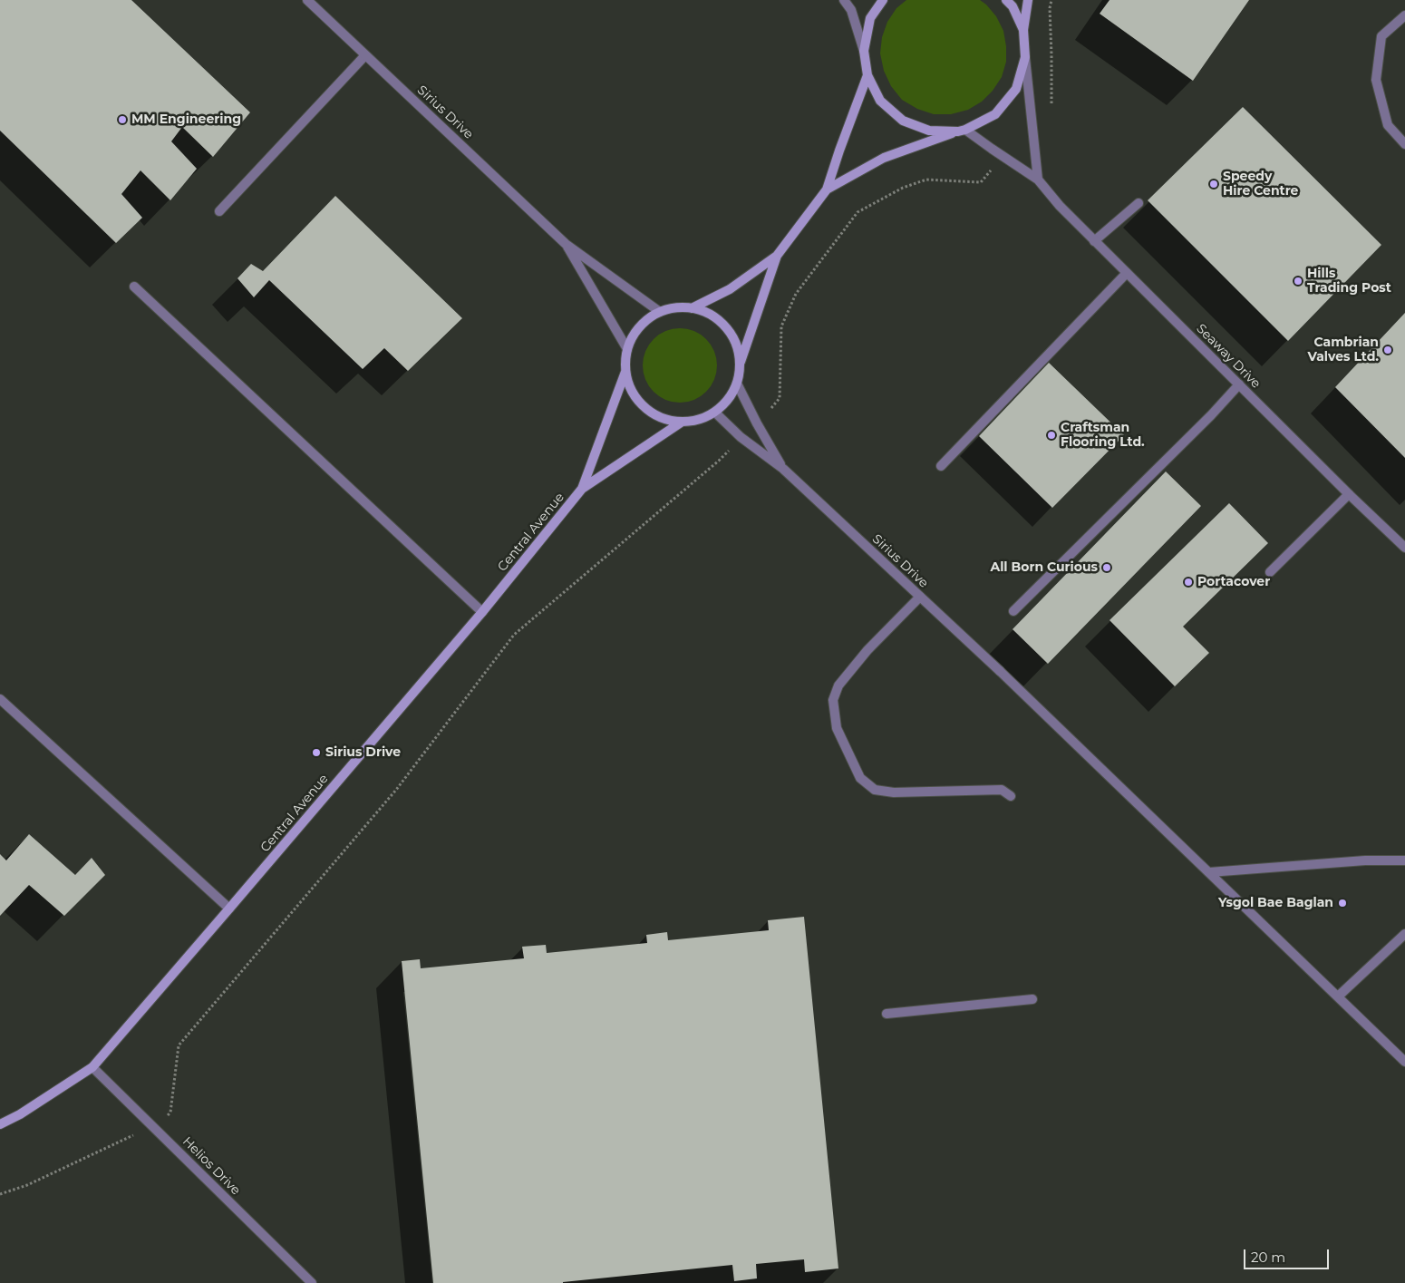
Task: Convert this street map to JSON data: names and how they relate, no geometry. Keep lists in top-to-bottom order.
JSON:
{
  "streets": {
    "street": [
      "Sirius Drive",
      "Seaway Drive",
      "Central Avenue",
      "Helios Drive"
    ]
  },
  "crossings": [
    ["Sirius Drive", "Central Avenue"],
    ["Central Avenue", "Helios Drive"]
  ],
  "places": [
    "MM Engineering",
    "Speedy Hire Centre",
    "Hills Trading Post",
    "Cambrian Valves Ltd.",
    "Craftsman Flooring Ltd.",
    "All Born Curious",
    "Portacover",
    "Sirius Drive",
    "Ysgol Bae Baglan"
  ],
  "scale_bar": "20 m"
}
